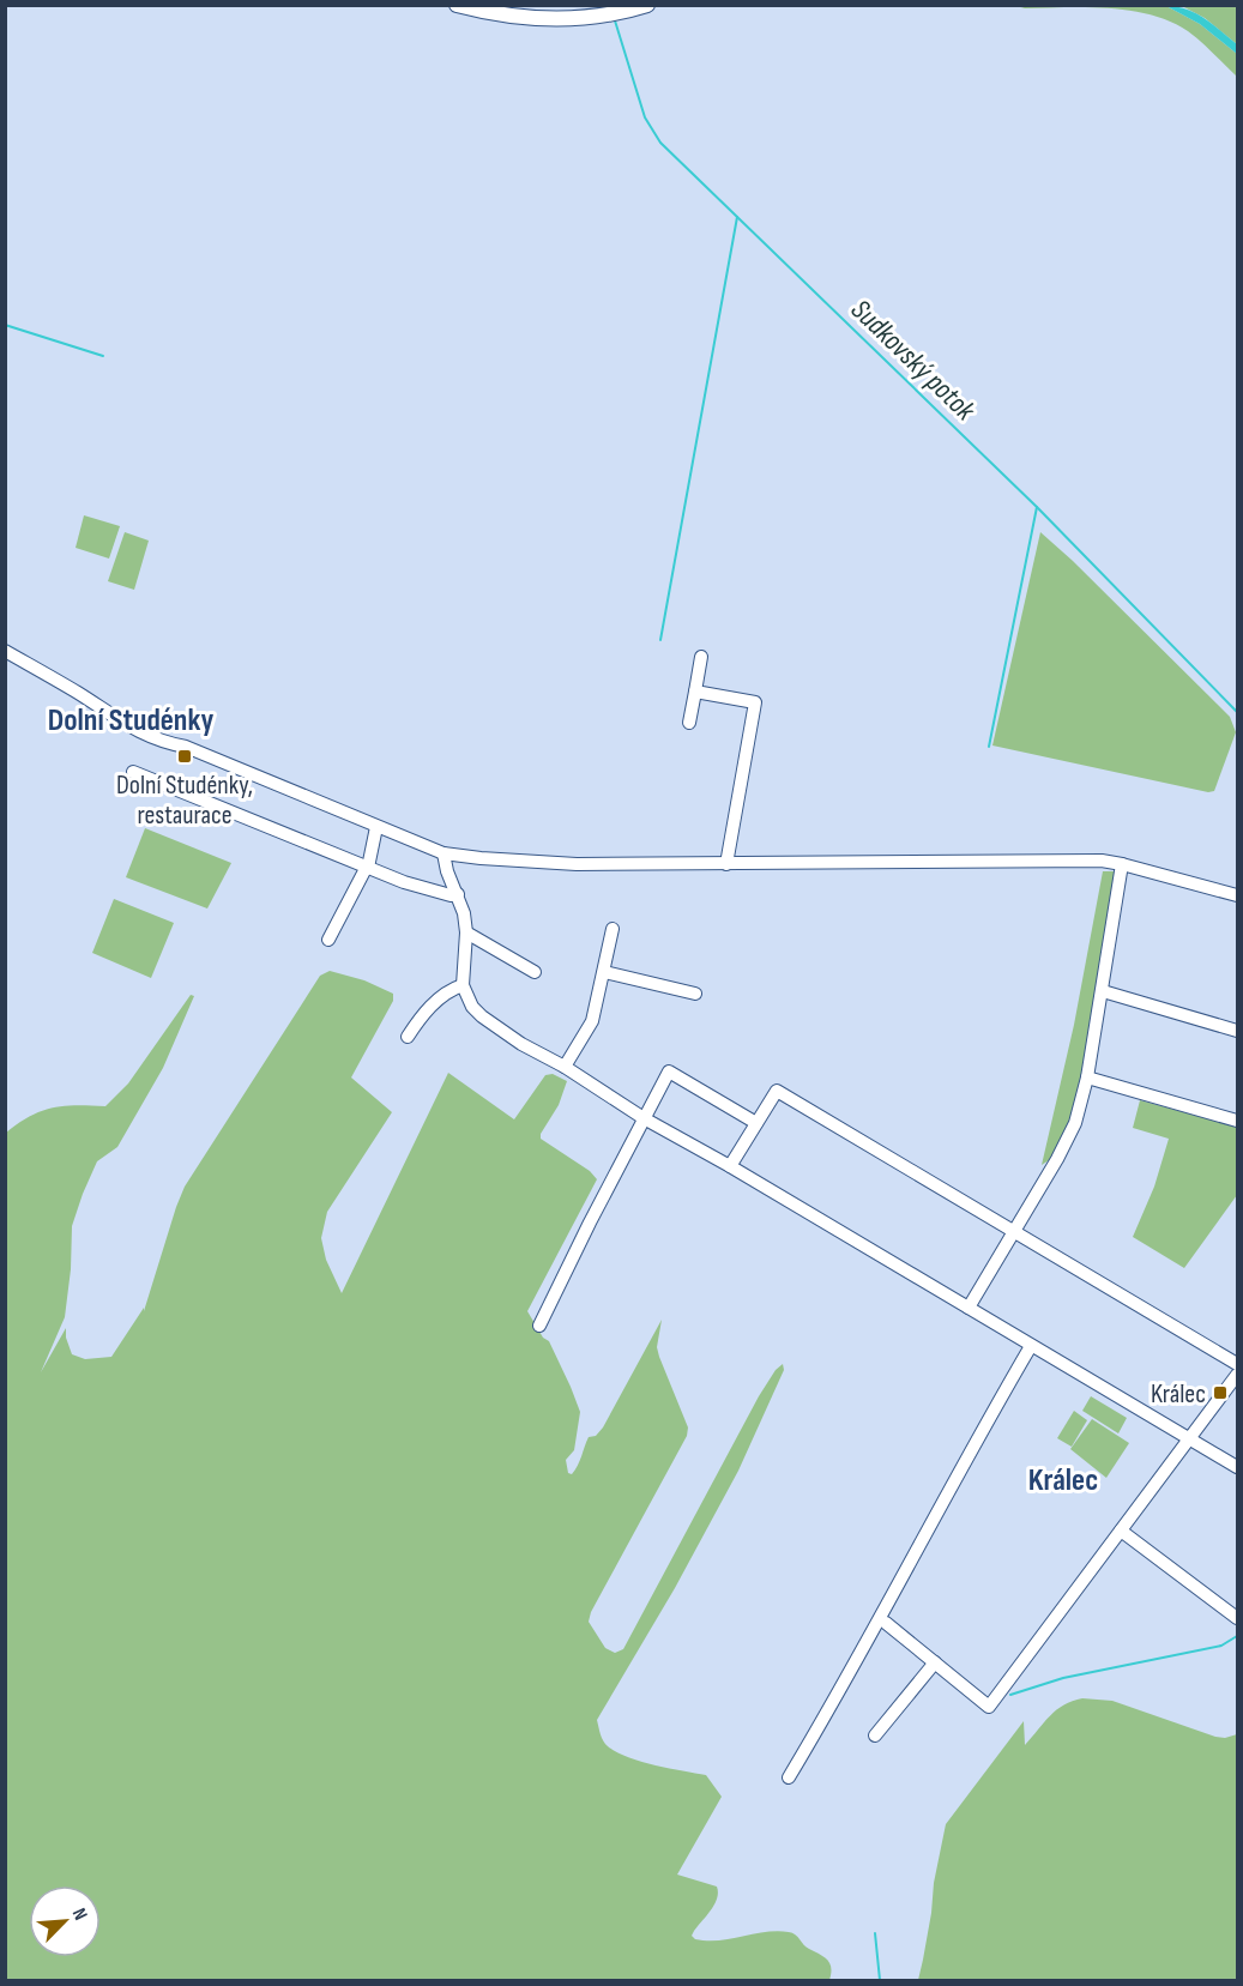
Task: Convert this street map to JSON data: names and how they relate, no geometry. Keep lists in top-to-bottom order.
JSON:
{
  "districts": ["Dolní Studénky", "Králec"],
  "water": ["Sudkovský potok"],
  "places": {
    "transit": ["Dolní Studénky, restaurace", "Králec"]
  },
  "north": "top right"
}
